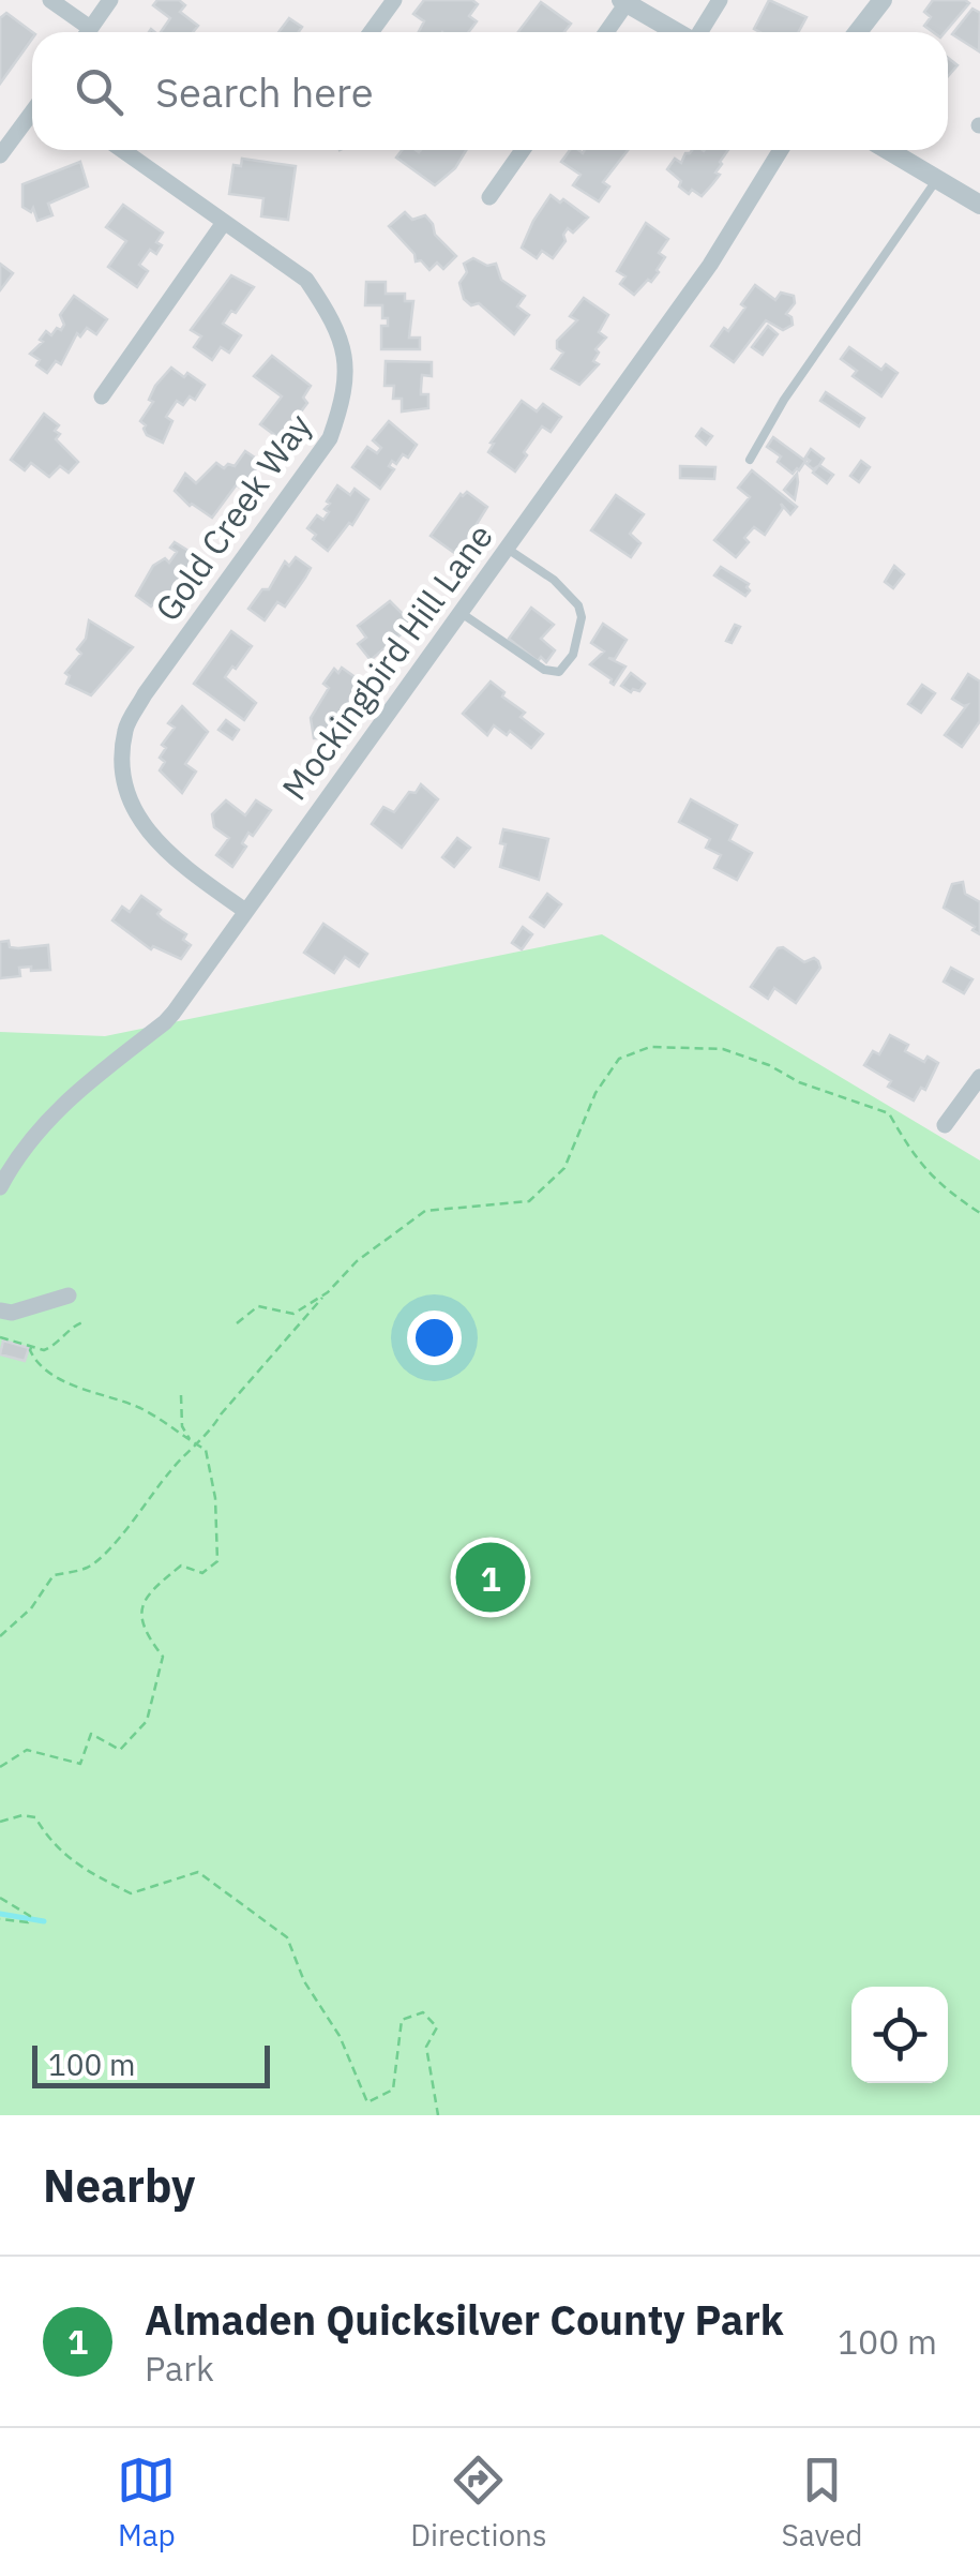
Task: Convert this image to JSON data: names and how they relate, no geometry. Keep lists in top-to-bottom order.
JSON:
{
  "streets": {
    "street": ["Gold Creek Way", "Mockingbird Hill Lane"]
  },
  "crossings": [
    ["Gold Creek Way", "Mockingbird Hill Lane"]
  ],
  "scale_bar": "100 m",
  "page": {
    "search": "Search here",
    "pins": "1",
    "scale": "100 m",
    "heading": "Nearby",
    "list": [
      {
        "mark": "1",
        "name": "Almaden Quicksilver County Park",
        "note": "Park",
        "value": "100 m"
      }
    ],
    "nav": ["Map", "Directions", "Saved"]
  }
}
